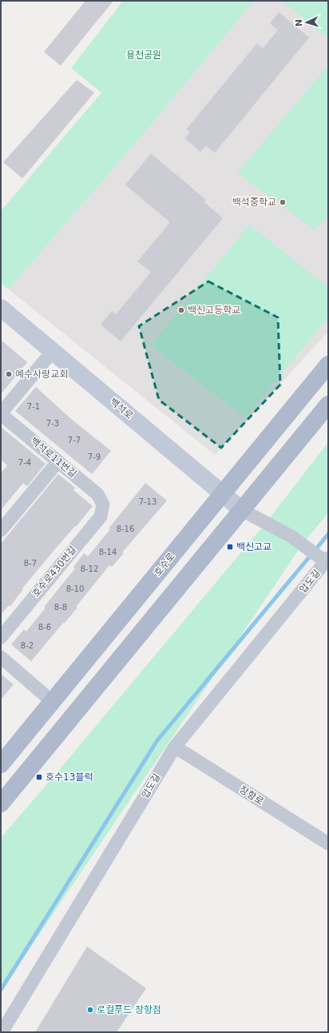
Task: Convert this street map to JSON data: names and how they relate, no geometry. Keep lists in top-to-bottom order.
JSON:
{
  "streets": {
    "main road": ["백석로", "호수로"],
    "street": [
      "백석로11번길",
      "호수로430번길",
      "압도길",
      "장항로"
    ]
  },
  "crossings": [
    ["백석로", "백석로11번길"],
    ["백석로", "호수로"],
    ["백석로11번길", "호수로430번길"],
    ["압도길", "장항로"]
  ],
  "parks": ["용천공원"],
  "places": {
    "other": [
      "백석중학교",
      "백신고등학교",
      "예수사랑교회",
      "로컬푸드 장항점"
    ],
    "transit": ["백신고교", "호수13블럭"]
  },
  "house_numbers": [
    "7-1",
    "7-3",
    "7-7",
    "7-9",
    "7-4",
    "7-13",
    "8-16",
    "8-14",
    "8-7",
    "8-12",
    "8-10",
    "8-8",
    "8-6",
    "8-2"
  ],
  "north": "left"
}
